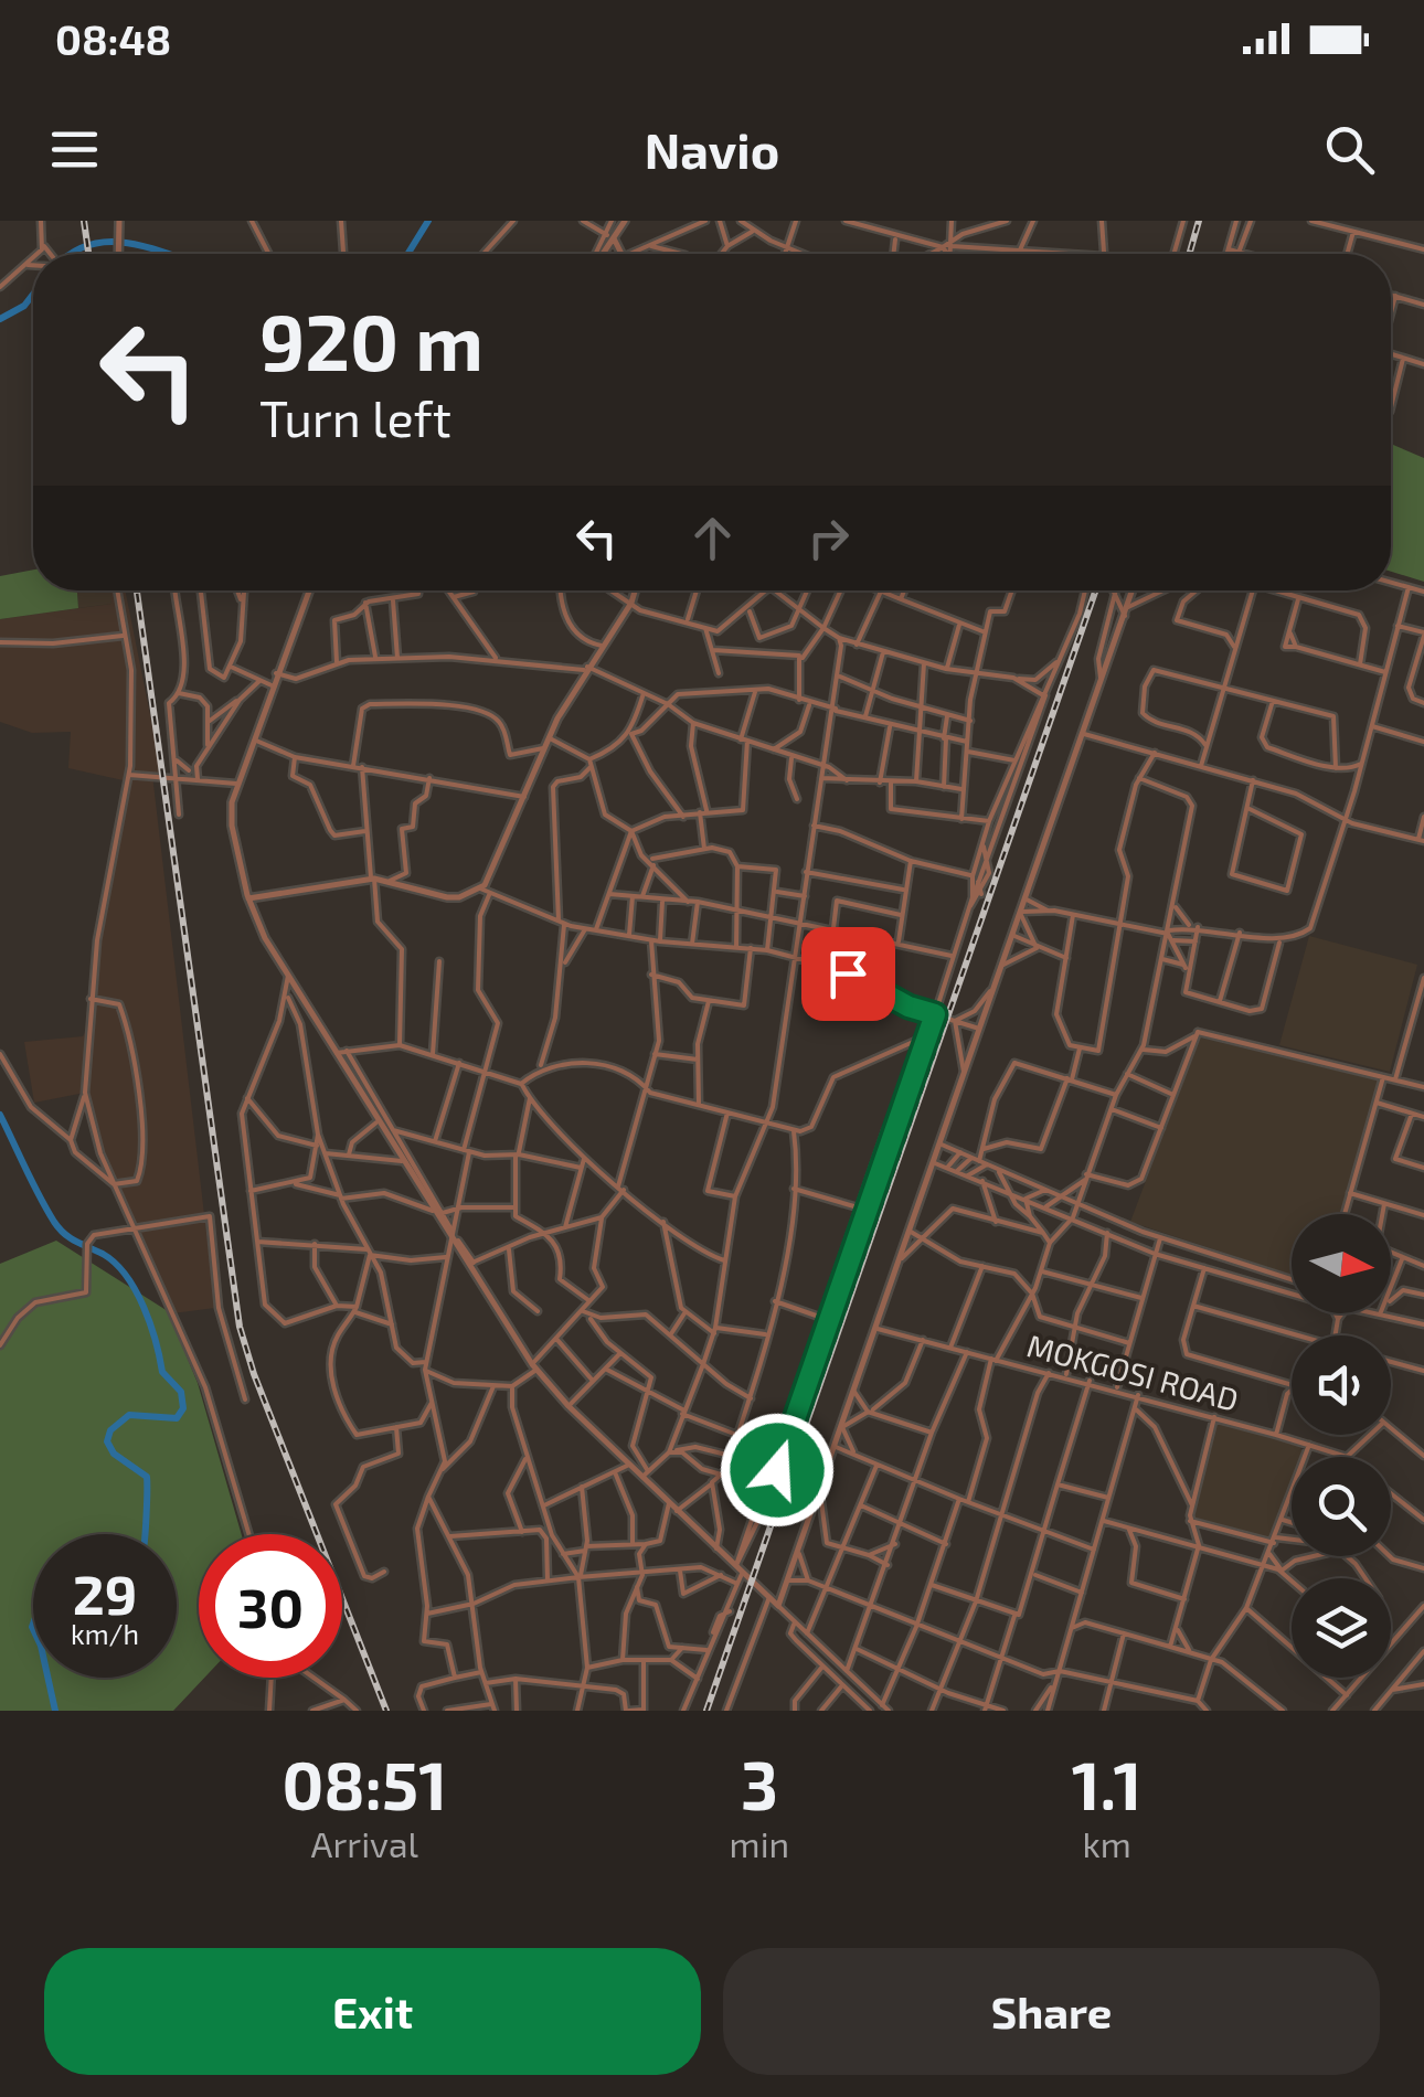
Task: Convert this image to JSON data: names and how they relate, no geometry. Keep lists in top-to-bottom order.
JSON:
{
  "streets": {
    "street": ["MOKGOSI ROAD"]
  },
  "north": "right",
  "page": {
    "status": "08:48",
    "header": "Navio",
    "turn": ["920 m", "Turn left"],
    "speed": "29 km/h",
    "limit": "30",
    "eta": [
      "08:51",
      "Arrival",
      "3",
      "min",
      "1.1",
      "km"
    ],
    "buttons": ["Exit", "Share"]
  }
}
